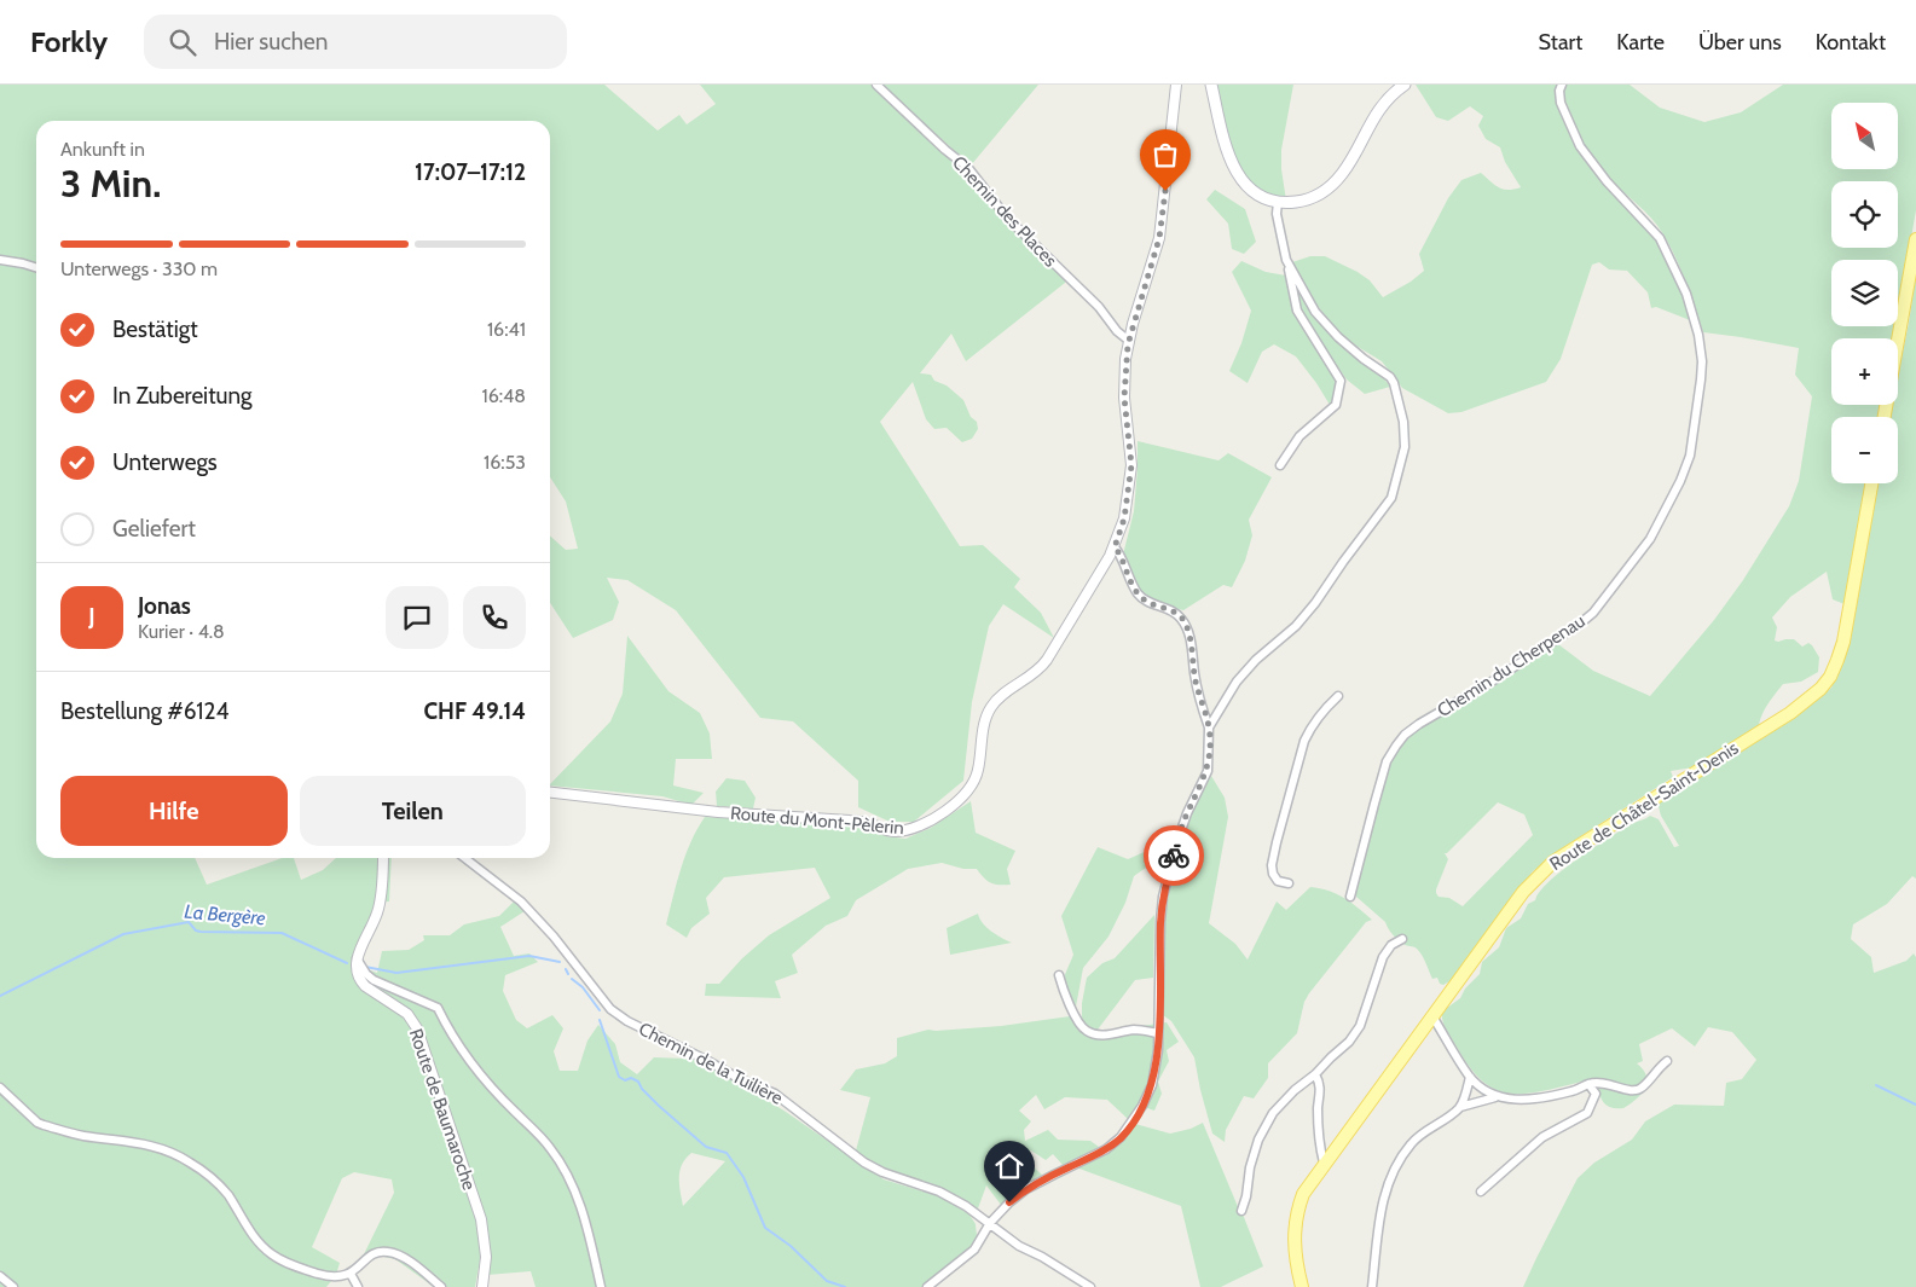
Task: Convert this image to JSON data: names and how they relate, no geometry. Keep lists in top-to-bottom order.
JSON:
{
  "streets": {
    "main road": ["Route de Châtel-Saint-Denis"],
    "street": [
      "Chemin des Places",
      "Chemin du Cherpenau",
      "Route du Mont-Pèlerin",
      "Chemin de la Tuilière",
      "Route de Baumaroche"
    ]
  },
  "crossings": [
    ["Chemin des Places", "Route du Mont-Pèlerin"]
  ],
  "water": ["La Bergère"],
  "north": "top left",
  "page": {
    "header": "Forkly",
    "search": "Hier suchen",
    "nav": [
      "Start",
      "Karte",
      "Über uns",
      "Kontakt"
    ],
    "map_buttons": ["+", "−"],
    "heading": ["3 Min.", "Ankunft in", "17:07–17:12"],
    "panel": [
      "Jonas",
      "Kurier · 4.8",
      "Bestellung #6124",
      "CHF 49.14"
    ],
    "bar": "Unterwegs · 330 m",
    "list": [
      ["Bestätigt", "16:41"],
      ["In Zubereitung", "16:48"],
      ["Unterwegs", "16:53"],
      "Geliefert"
    ],
    "round": "J",
    "buttons": ["Hilfe", "Teilen"]
  }
}
